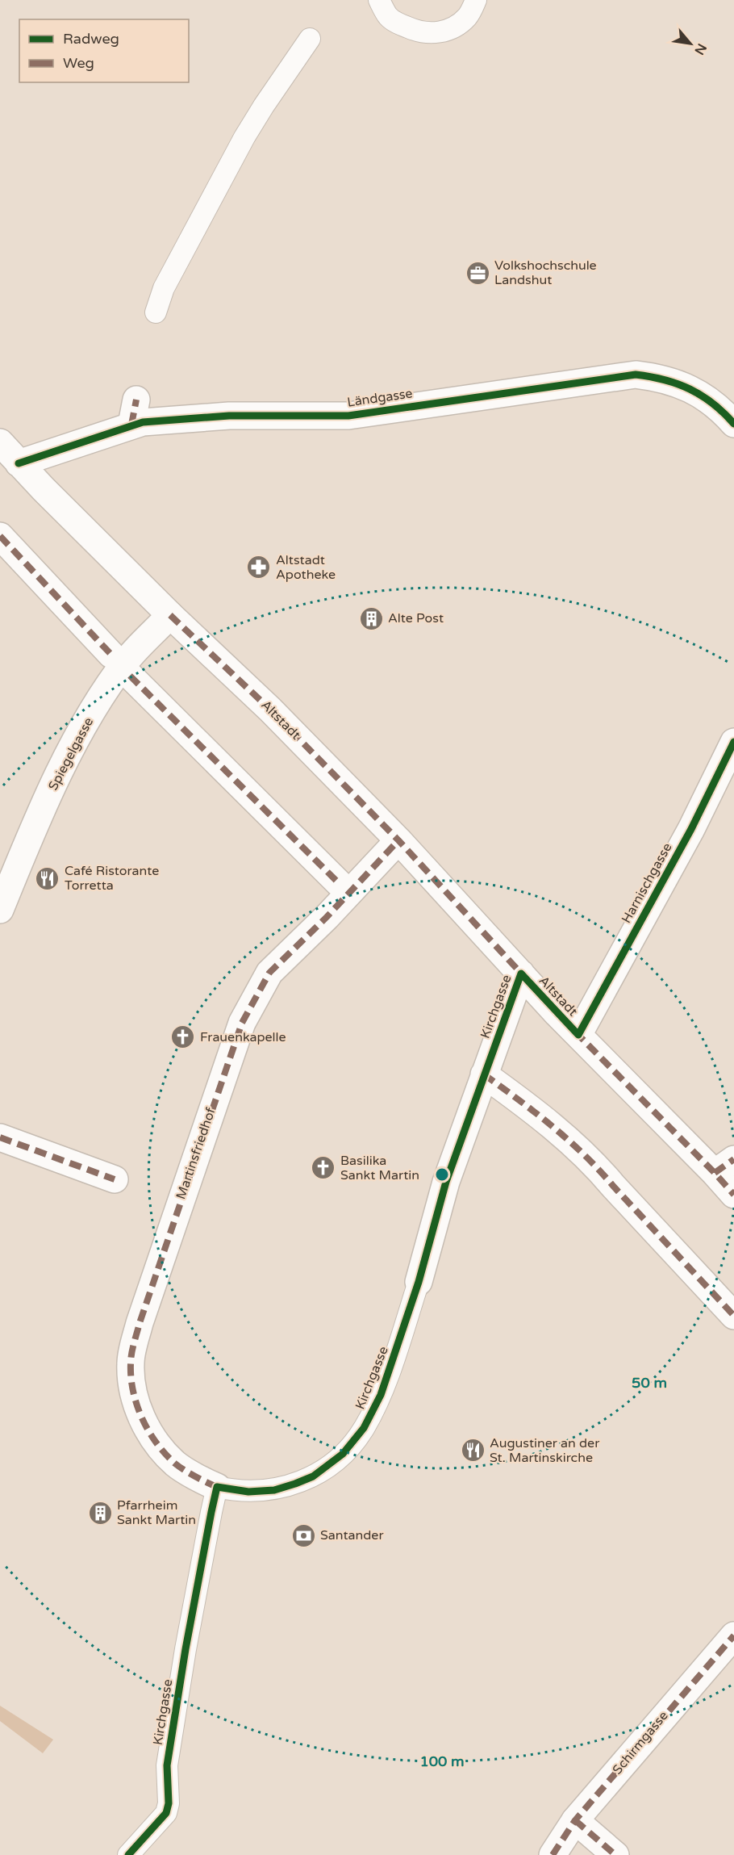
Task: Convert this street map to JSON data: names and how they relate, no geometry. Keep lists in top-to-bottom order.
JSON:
{
  "streets": {
    "street": [
      "Ländgasse",
      "Altstadt",
      "Spiegelgasse",
      "Harnischgasse",
      "Kirchgasse",
      "Martinsfriedhof",
      "Schirmgasse"
    ]
  },
  "crossings": [
    ["Ländgasse", "Altstadt"],
    ["Altstadt", "Spiegelgasse"],
    ["Altstadt", "Harnischgasse"],
    ["Altstadt", "Kirchgasse"],
    ["Altstadt", "Martinsfriedhof"],
    ["Kirchgasse", "Martinsfriedhof"]
  ],
  "places": {
    "office": ["Volkshochschule Landshut"],
    "pharmacy": ["Altstadt Apotheke"],
    "building": ["Alte Post", "Pfarrheim Sankt Martin"],
    "restaurant": ["Café Ristorante Torretta", "Augustiner an der St. Martinskirche"],
    "church": ["Frauenkapelle", "Basilika Sankt Martin"],
    "bank": ["Santander"]
  },
  "legend": ["Radweg", "Weg"],
  "north": "bottom right",
  "rings": ["50 m", "100 m"]
}
